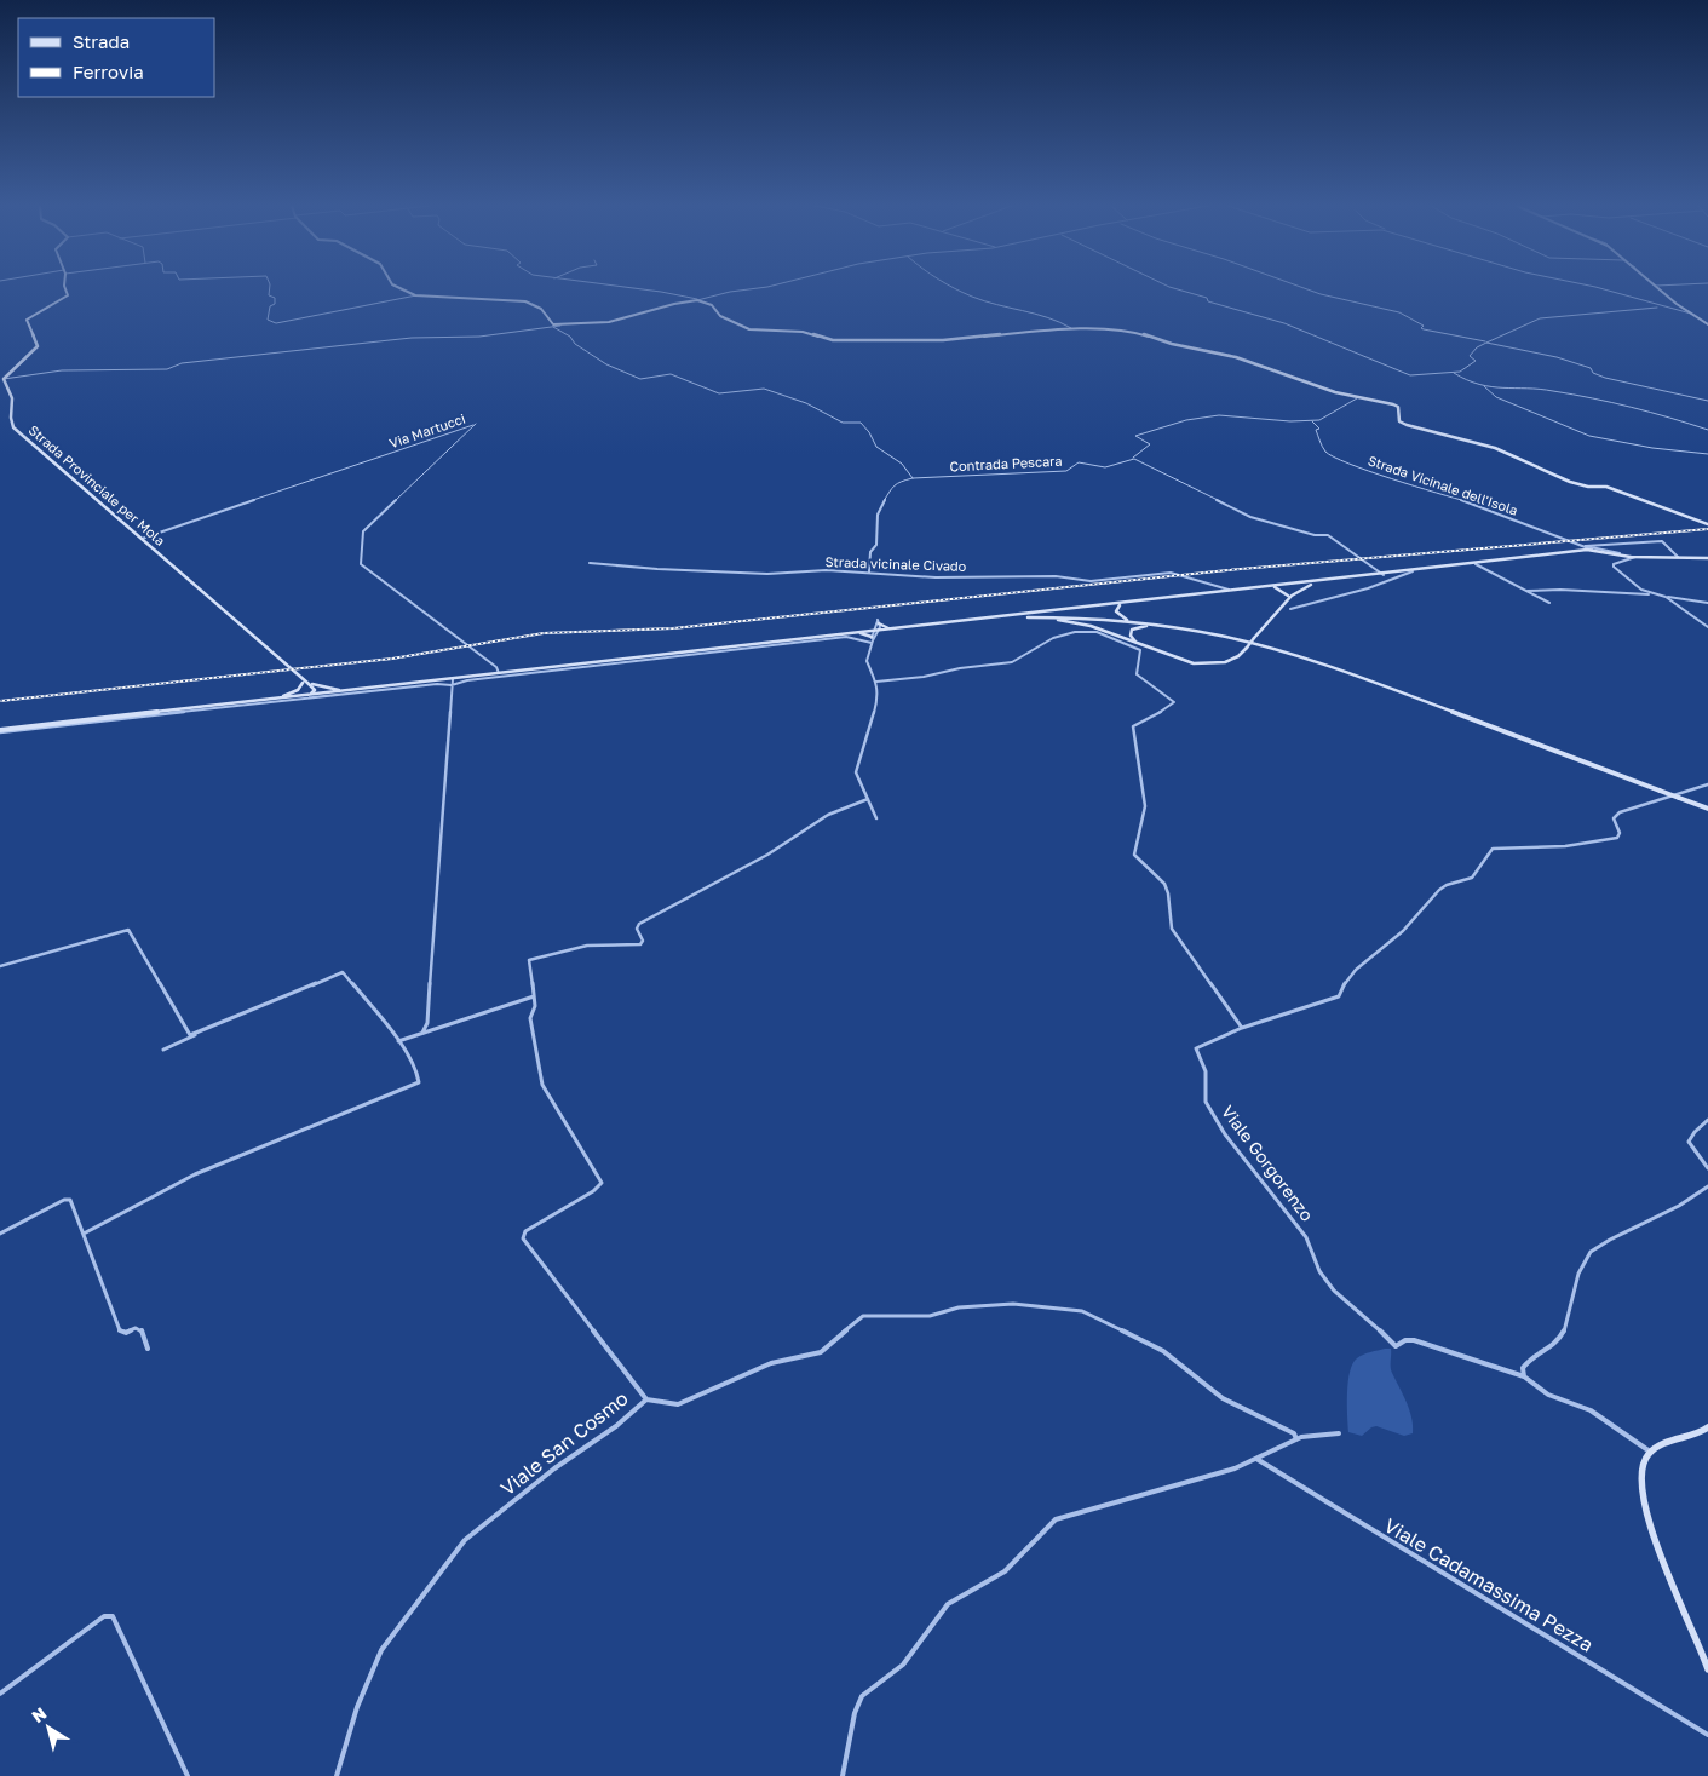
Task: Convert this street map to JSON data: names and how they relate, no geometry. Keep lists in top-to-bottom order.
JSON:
{
  "streets": {
    "street": [
      "Via Martucci",
      "Contrada Pescara",
      "Strada Provinciale per Mola",
      "Strada Vicinale dell'Isola",
      "Strada vicinale Civado",
      "Viale Gorgorenzo",
      "Viale San Cosmo",
      "Viale Cadamassima Pezza"
    ]
  },
  "crossings": [
    ["Via Martucci", "Strada Provinciale per Mola"]
  ],
  "legend": ["Strada", "Ferrovia"],
  "north": "top left"
}
